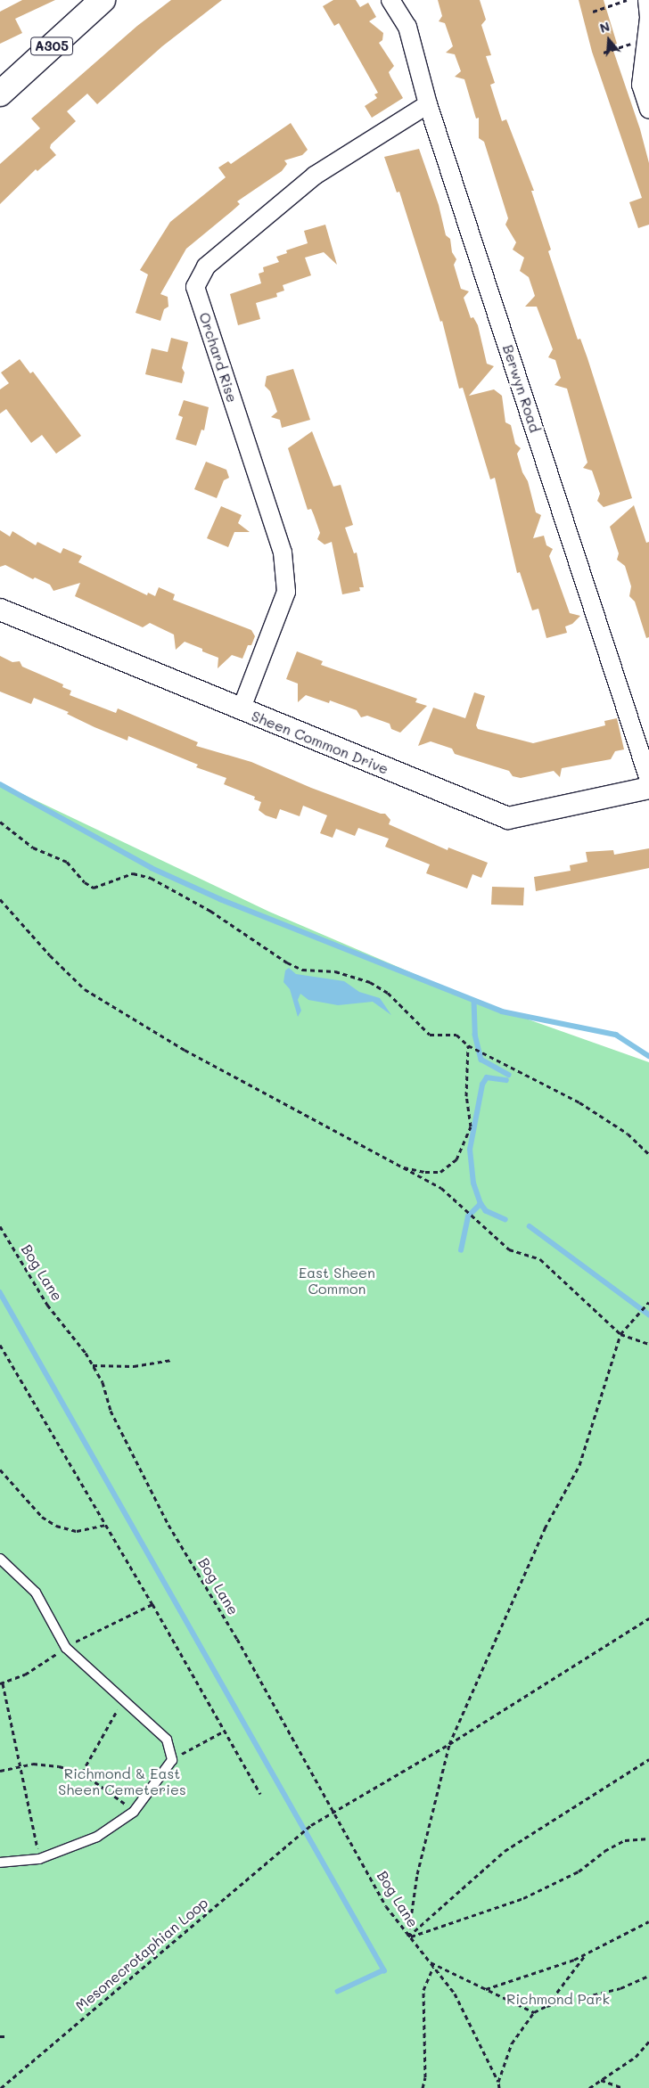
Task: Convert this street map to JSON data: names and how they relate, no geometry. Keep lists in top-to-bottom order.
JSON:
{
  "streets": {
    "main road": ["A305"],
    "street": ["Orchard Rise", "Berwyn Road", "Sheen Common Drive"],
    "path": ["Bog Lane", "Mesonecrotaphian Loop"]
  },
  "crossings": [
    ["Orchard Rise", "Berwyn Road"],
    ["Orchard Rise", "Sheen Common Drive"],
    ["Bog Lane", "Mesonecrotaphian Loop"]
  ],
  "parks": ["East Sheen Common", "Richmond & East Sheen Cemeteries", "Richmond Park"],
  "north": "top"
}
